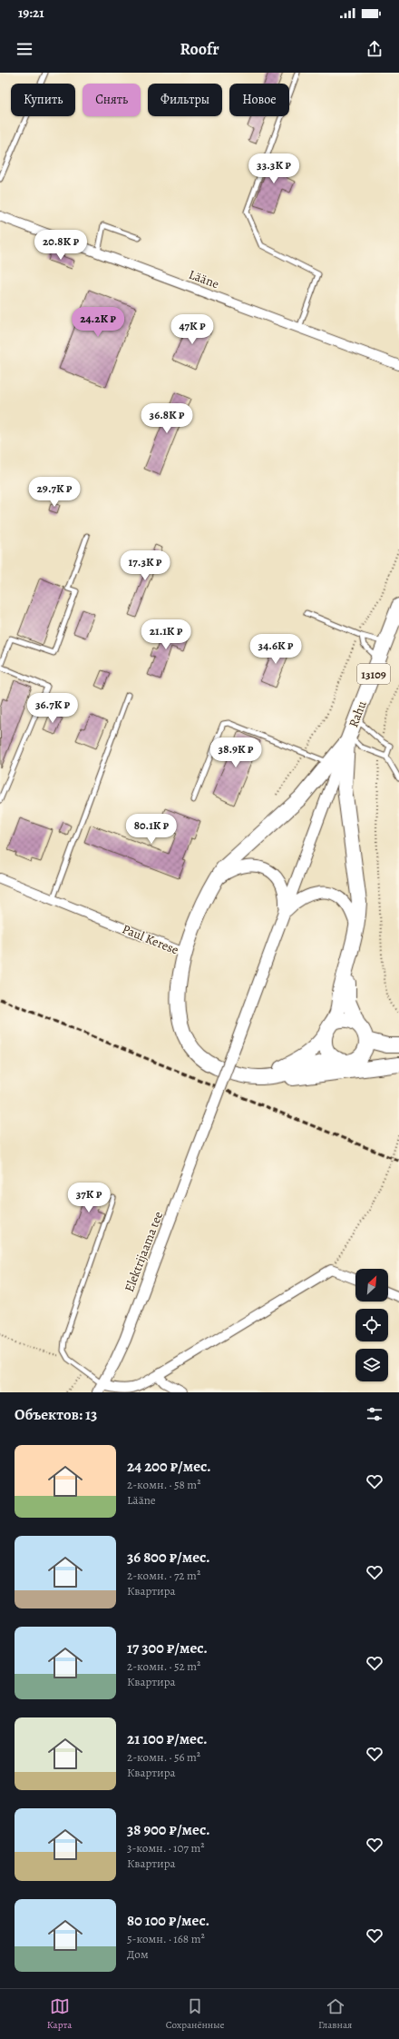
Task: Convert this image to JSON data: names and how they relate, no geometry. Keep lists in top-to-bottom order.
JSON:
{
  "streets": {
    "highway": ["13109", "Rahu", "Paul Kerese"],
    "street": ["Lääne", "Elektrijaama tee"]
  },
  "crossings": [
    ["13109", "Rahu"],
    ["13109", "Elektrijaama tee"]
  ],
  "north": "top right",
  "page": {
    "status": "19:21",
    "header": "Roofr",
    "chip": [
      "Купить",
      "Снять",
      "Фильтры",
      "Новое"
    ],
    "price": [
      "33.3K ₽",
      "20.8K ₽",
      "24.2K ₽",
      "47K ₽",
      "36.8K ₽",
      "29.7K ₽",
      "17.3K ₽",
      "21.1K ₽",
      "34.6K ₽",
      "36.7K ₽",
      "38.9K ₽",
      "80.1K ₽",
      "37K ₽"
    ],
    "heading": "Объектов: 13",
    "list": [
      {
        "name": "24 200 ₽/мес.",
        "note": "2-комн. · 58 m² · Lääne"
      },
      {
        "name": "36 800 ₽/мес.",
        "note": "2-комн. · 72 m² · Квартира"
      },
      {
        "name": "17 300 ₽/мес.",
        "note": "2-комн. · 52 m² · Квартира"
      },
      {
        "name": "21 100 ₽/мес.",
        "note": "2-комн. · 56 m² · Квартира"
      },
      {
        "name": "38 900 ₽/мес.",
        "note": "3-комн. · 107 m² · Квартира"
      },
      {
        "name": "80 100 ₽/мес.",
        "note": "5-комн. · 168 m² · Дом"
      }
    ],
    "tabs": ["Карта", "Сохранённые", "Главная"]
  }
}
